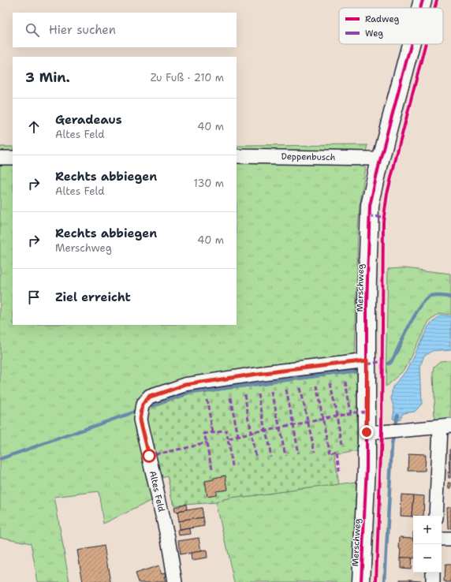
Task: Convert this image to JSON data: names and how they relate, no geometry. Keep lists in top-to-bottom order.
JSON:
{
  "streets": {
    "street": ["Deppenbusch", "Merschweg", "Altes Feld"]
  },
  "crossings": [
    ["Deppenbusch", "Merschweg"],
    ["Merschweg", "Altes Feld"]
  ],
  "legend": ["Radweg", "Weg"],
  "page": {
    "search": "Hier suchen",
    "heading": ["3 Min.", "Zu Fuß · 210 m"],
    "list": [
      ["Geradeaus", "Altes Feld", "40 m"],
      ["Rechts abbiegen", "Altes Feld", "130 m"],
      ["Rechts abbiegen", "Merschweg", "40 m"],
      "Ziel erreicht"
    ],
    "map_buttons": ["+", "−"]
  }
}
